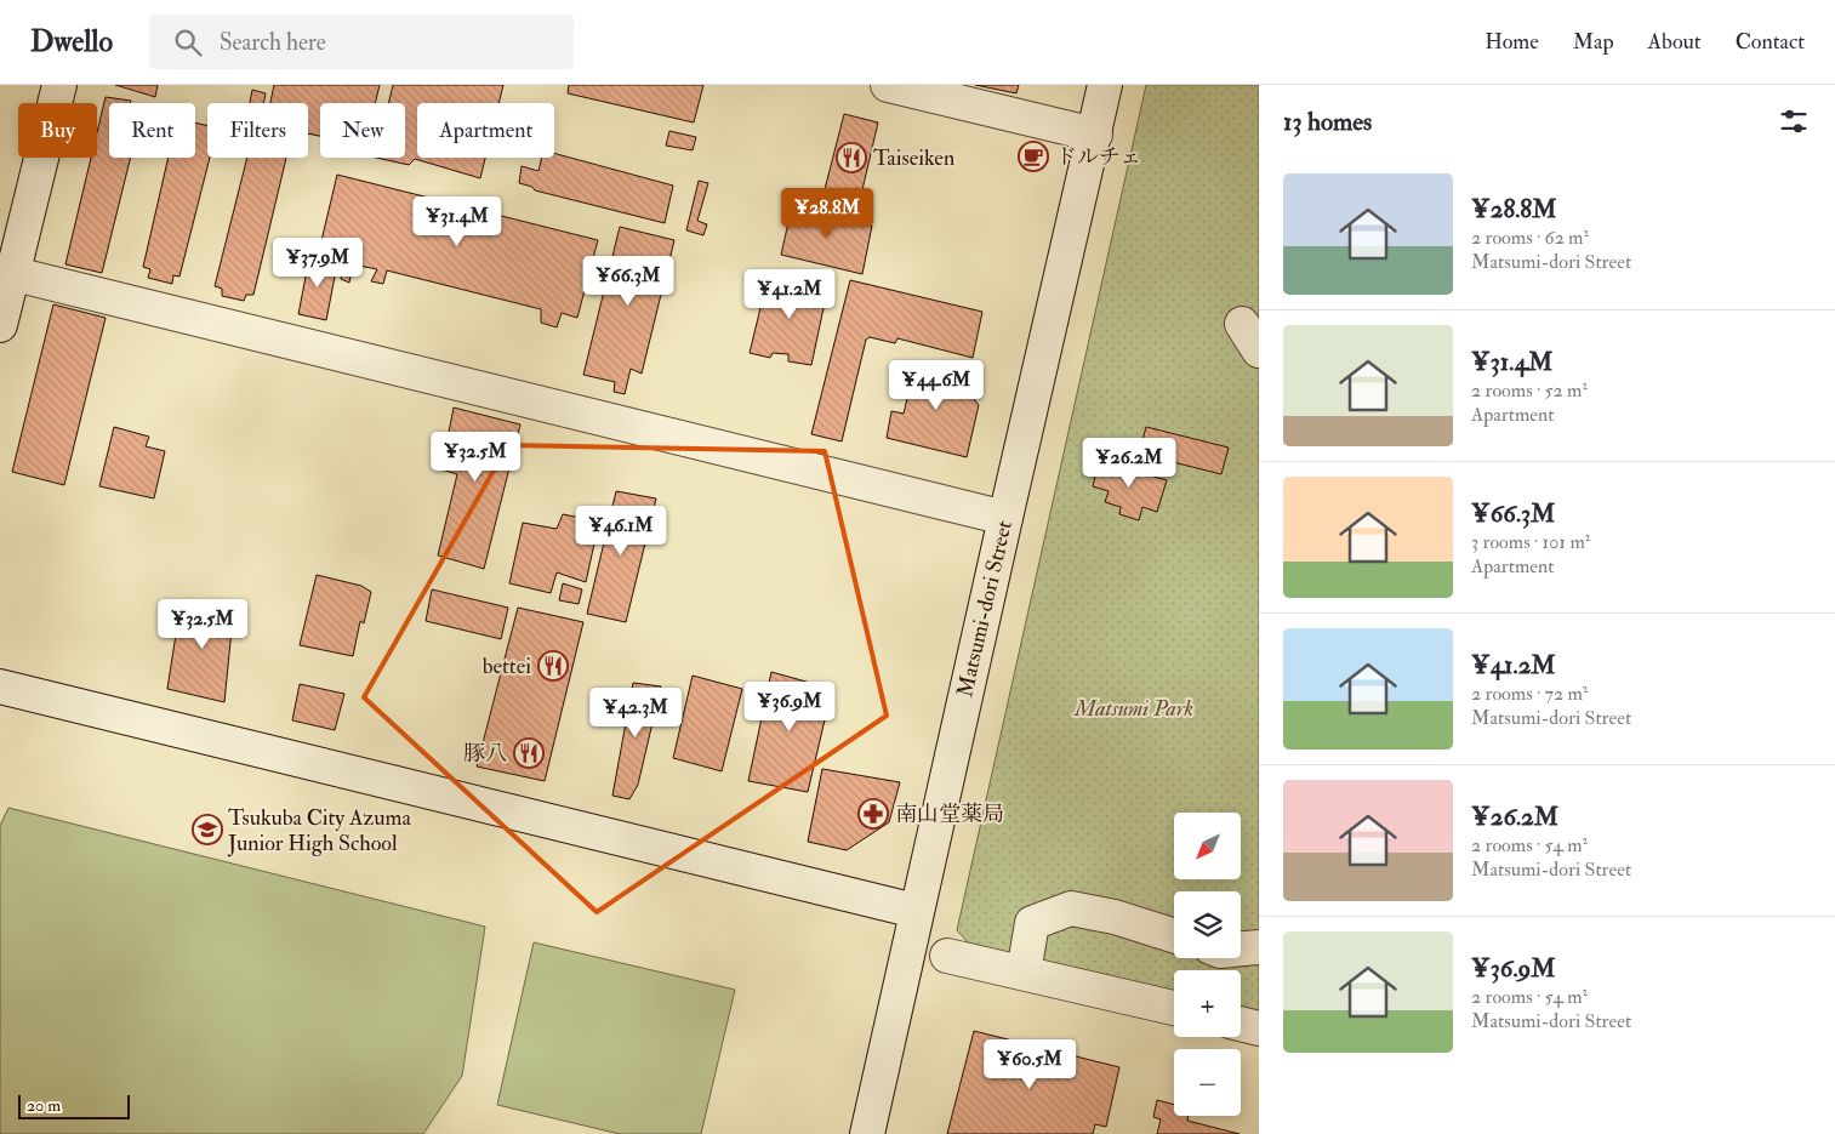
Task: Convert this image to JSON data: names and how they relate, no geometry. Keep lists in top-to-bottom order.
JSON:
{
  "streets": {
    "street": ["Matsumi-dori Street"]
  },
  "parks": ["Matsumi Park"],
  "places": {
    "cafe": ["ドルチェ"],
    "restaurant": ["Taiseiken", "bettei", "豚八"],
    "pharmacy": ["南山堂薬局"],
    "school or university": ["Tsukuba City Azuma Junior High School"]
  },
  "scale_bar": "20 m",
  "north": "bottom left",
  "page": {
    "header": "Dwello",
    "search": "Search here",
    "nav": [
      "Home",
      "Map",
      "About",
      "Contact"
    ],
    "heading": "13 homes",
    "chip": [
      "Buy",
      "Rent",
      "Filters",
      "New",
      "Apartment"
    ],
    "list": [
      {
        "name": "¥28.8M",
        "note": "2 rooms · 62 m² · Matsumi-dori Street"
      },
      {
        "name": "¥31.4M",
        "note": "2 rooms · 52 m² · Apartment"
      },
      {
        "name": "¥66.3M",
        "note": "3 rooms · 101 m² · Apartment"
      },
      {
        "name": "¥41.2M",
        "note": "2 rooms · 72 m² · Matsumi-dori Street"
      },
      {
        "name": "¥26.2M",
        "note": "2 rooms · 54 m² · Matsumi-dori Street"
      },
      {
        "name": "¥36.9M",
        "note": "2 rooms · 54 m² · Matsumi-dori Street"
      }
    ],
    "price": [
      "¥28.8M",
      "¥31.4M",
      "¥37.9M",
      "¥66.3M",
      "¥41.2M",
      "¥44.6M",
      "¥32.5M",
      "¥26.2M",
      "¥46.1M",
      "¥32.5M",
      "¥36.9M",
      "¥42.3M",
      "¥60.5M"
    ],
    "map_buttons": ["+", "−"],
    "scale": "20 m"
  }
}
